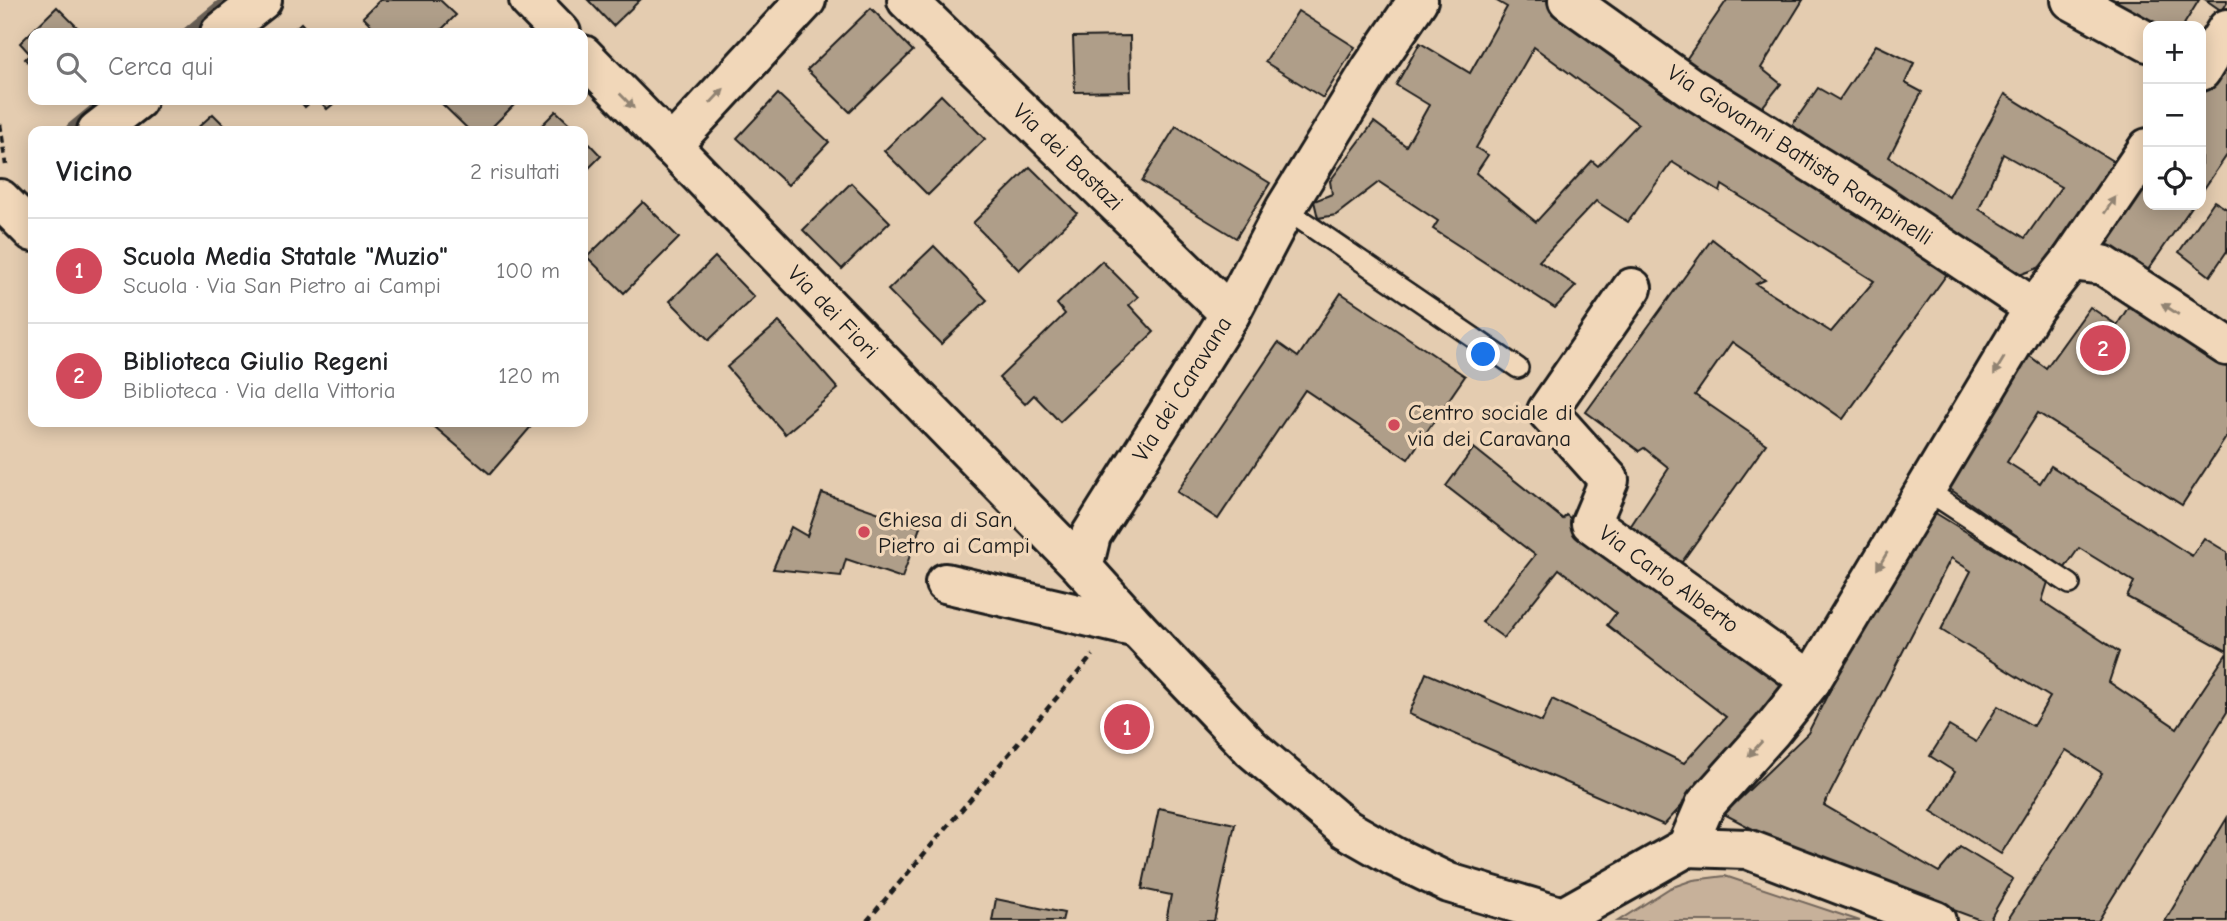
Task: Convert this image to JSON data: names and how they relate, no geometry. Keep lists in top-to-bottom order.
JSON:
{
  "streets": {
    "street": [
      "Via Giovanni Battista Rampinelli",
      "Via dei Bastazi",
      "Via dei Fiori",
      "Via dei Caravana",
      "Via Carlo Alberto"
    ]
  },
  "crossings": [
    ["Via dei Bastazi", "Via dei Caravana"],
    ["Via dei Fiori", "Via dei Caravana"]
  ],
  "places": ["Centro sociale di via dei Caravana", "Chiesa di San Pietro ai Campi"],
  "page": {
    "map_buttons": ["+", "−"],
    "search": "Cerca qui",
    "heading": ["Vicino", "2 risultati"],
    "list": [
      {
        "mark": "1",
        "name": "Scuola Media Statale \"Muzio\"",
        "note": "Scuola · Via San Pietro ai Campi",
        "value": "100 m"
      },
      {
        "mark": "2",
        "name": "Biblioteca Giulio Regeni",
        "note": "Biblioteca · Via della Vittoria",
        "value": "120 m"
      }
    ],
    "pins": ["2", "1"]
  }
}
